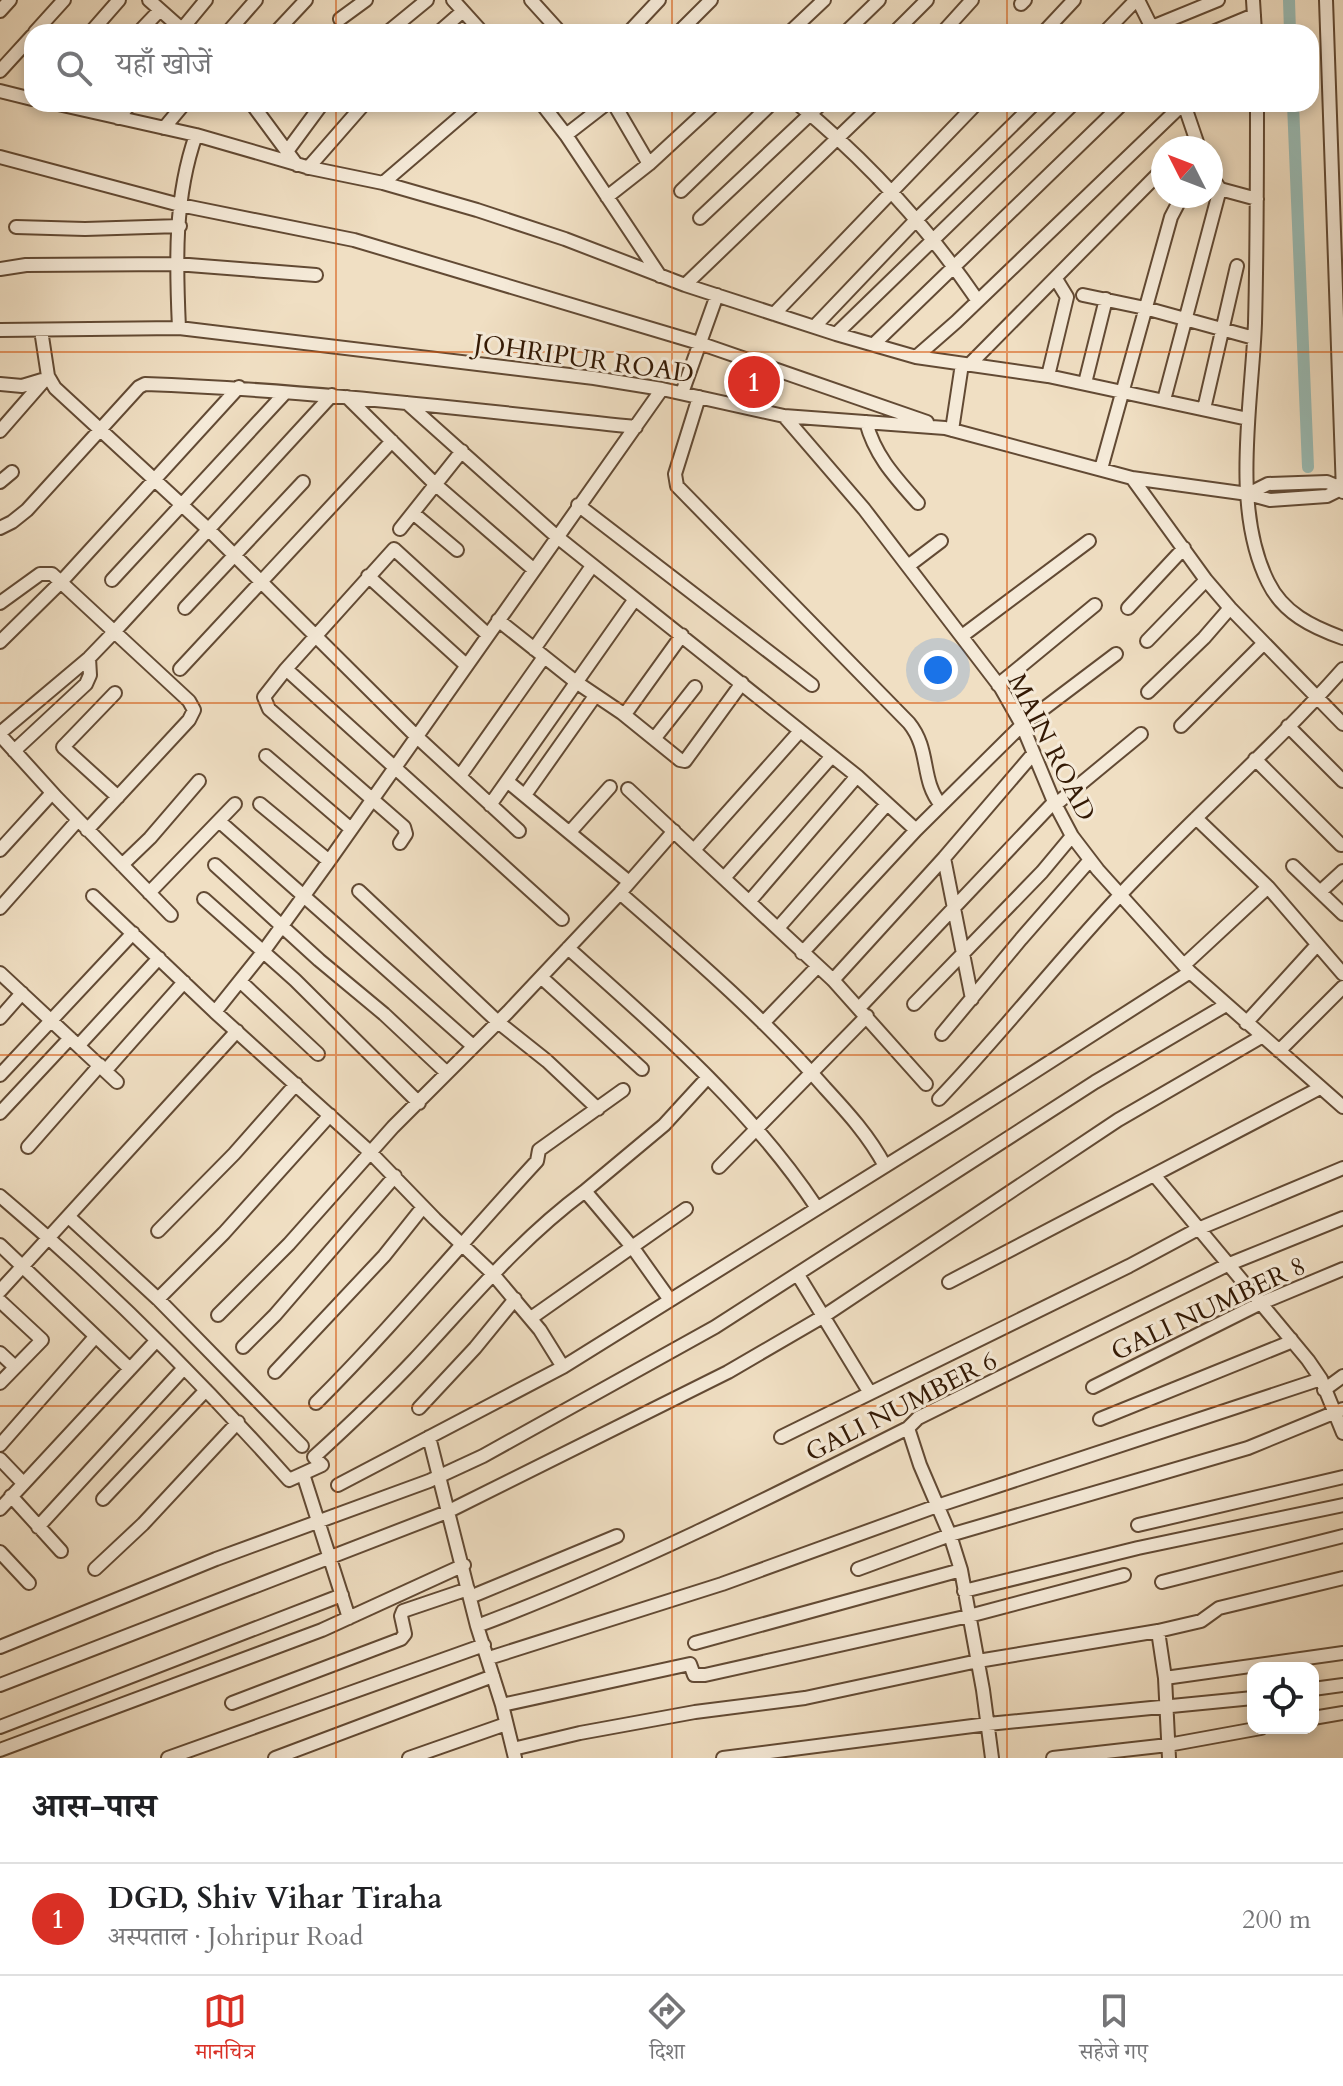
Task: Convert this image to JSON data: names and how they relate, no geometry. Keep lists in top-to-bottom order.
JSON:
{
  "streets": {
    "street": [
      "JOHRIPUR ROAD",
      "MAIN ROAD",
      "GALI NUMBER 8",
      "GALI NUMBER 6"
    ]
  },
  "crossings": [
    ["JOHRIPUR ROAD", "MAIN ROAD"]
  ],
  "north": "top left",
  "page": {
    "search": "यहाँ खोजें",
    "pins": "1",
    "heading": "आस-पास",
    "list": [
      {
        "mark": "1",
        "name": "DGD, Shiv Vihar Tiraha",
        "note": "अस्पताल · Johripur Road",
        "value": "200 m"
      }
    ],
    "nav": ["मानचित्र", "दिशा", "सहेजे गए"]
  }
}
